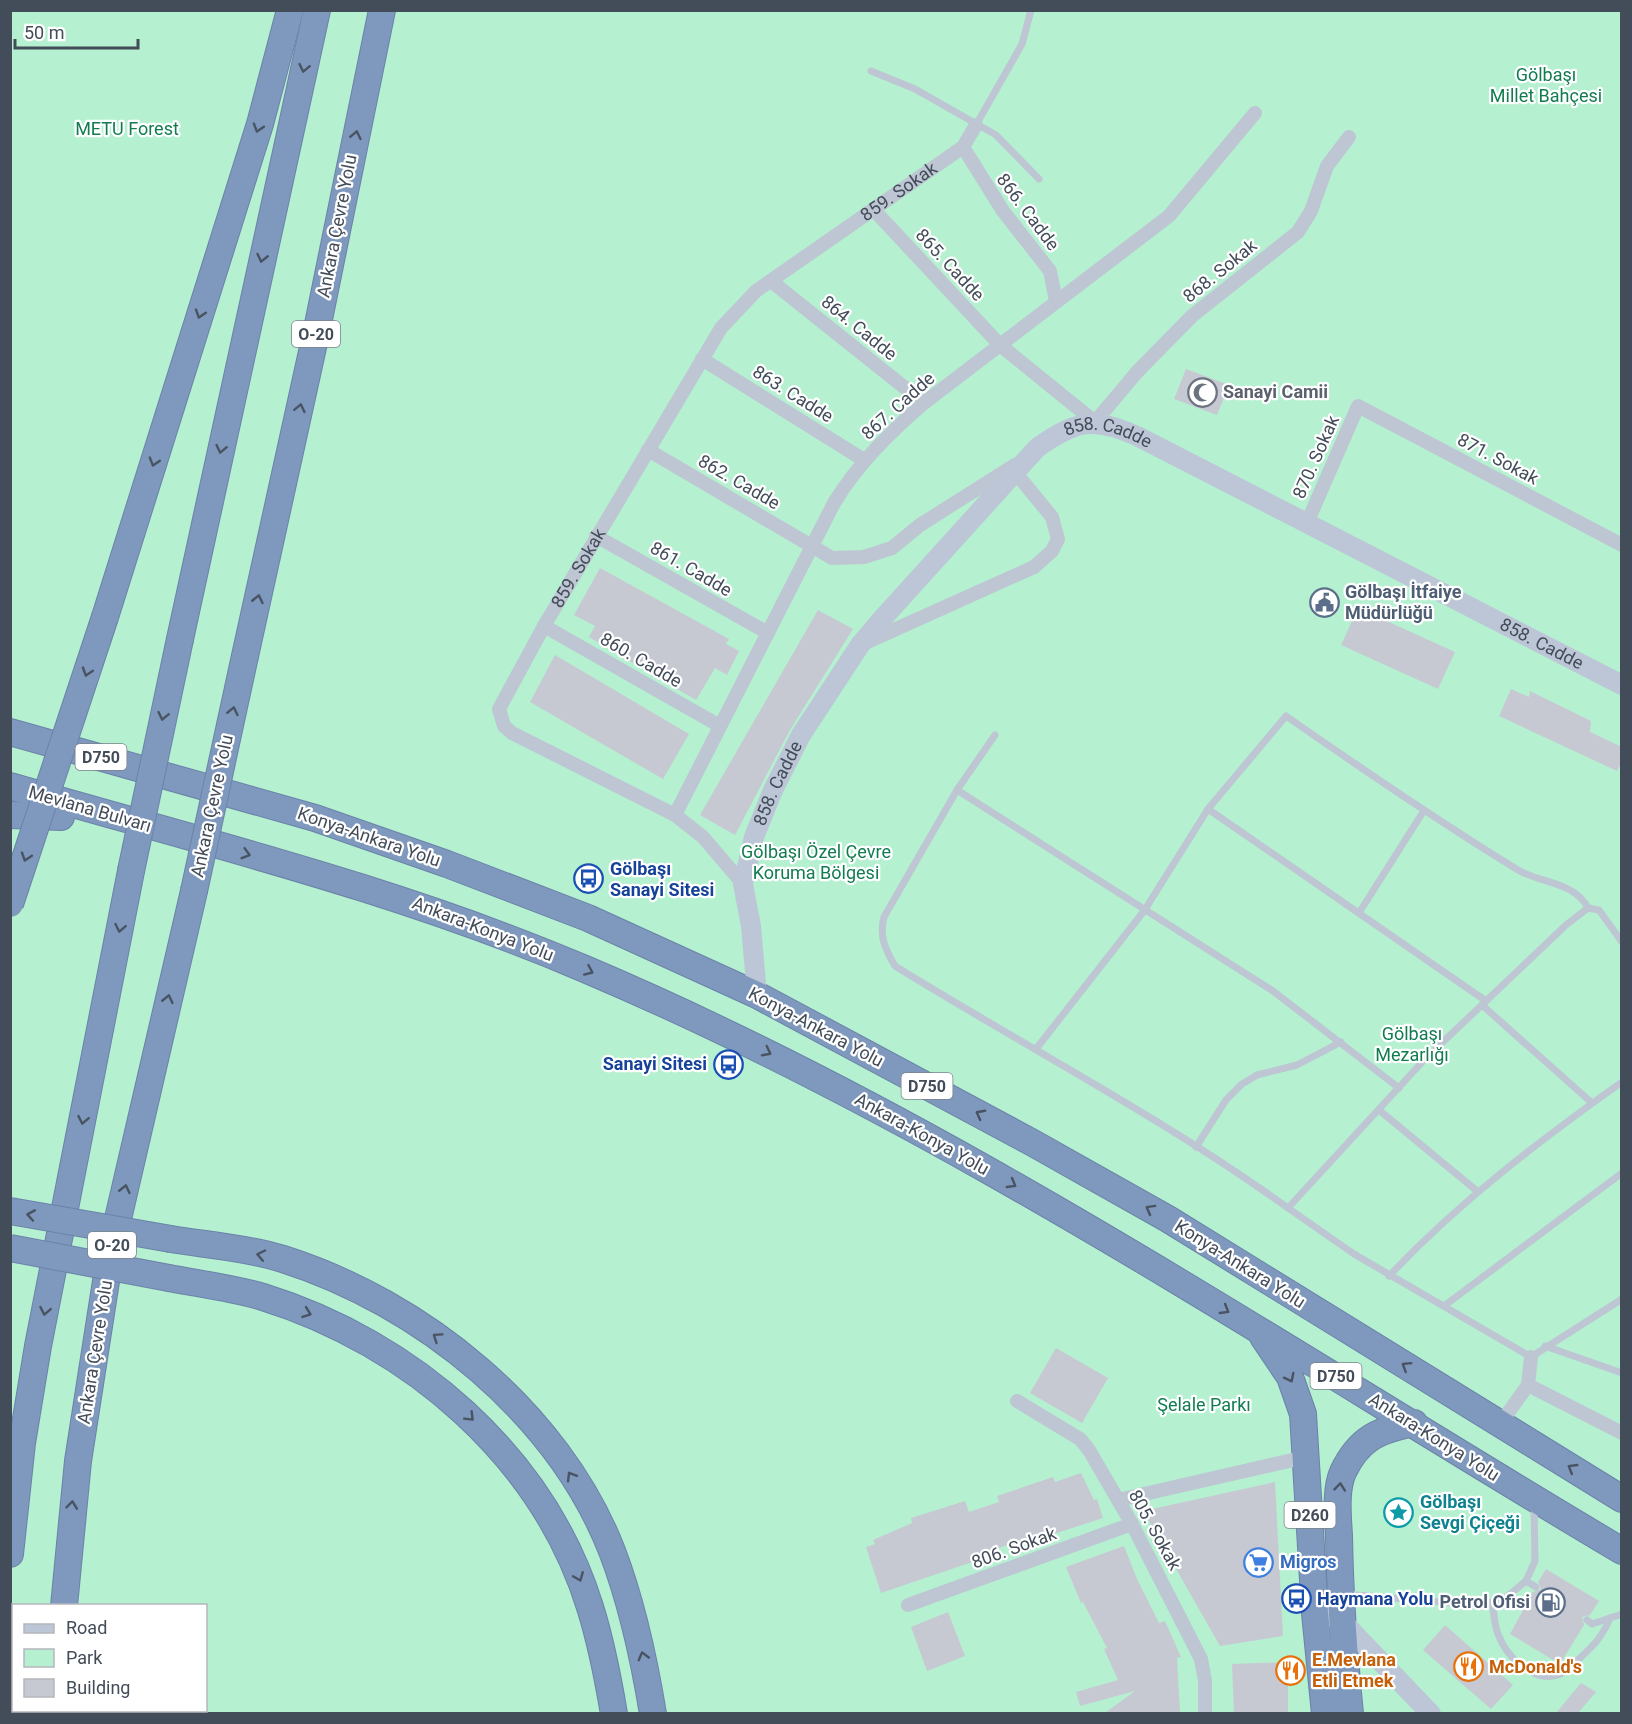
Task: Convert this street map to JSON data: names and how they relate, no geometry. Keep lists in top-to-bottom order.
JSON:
{
  "streets": {
    "highway": [
      "Ankara Çevre Yolu",
      "O-20",
      "D750",
      "Mevlana Bulvarı",
      "Konya-Ankara Yolu",
      "Ankara-Konya Yolu",
      "D260"
    ],
    "street": [
      "859. Sokak",
      "866. Cadde",
      "865. Cadde",
      "868. Sokak",
      "864. Cadde",
      "863. Cadde",
      "867. Cadde",
      "858. Cadde",
      "870. Sokak",
      "871. Sokak",
      "862. Cadde",
      "861. Cadde",
      "860. Cadde",
      "805. Sokak",
      "806. Sokak"
    ]
  },
  "crossings": [
    ["859. Sokak", "866. Cadde"],
    ["859. Sokak", "865. Cadde"],
    ["859. Sokak", "864. Cadde"],
    ["859. Sokak", "863. Cadde"],
    ["859. Sokak", "867. Cadde"],
    ["859. Sokak", "858. Cadde"],
    ["859. Sokak", "862. Cadde"],
    ["859. Sokak", "861. Cadde"],
    ["859. Sokak", "860. Cadde"],
    ["859. Sokak", "Konya-Ankara Yolu"],
    ["866. Cadde", "867. Cadde"],
    ["865. Cadde", "867. Cadde"],
    ["868. Sokak", "858. Cadde"],
    ["864. Cadde", "867. Cadde"],
    ["863. Cadde", "867. Cadde"],
    ["867. Cadde", "862. Cadde"],
    ["867. Cadde", "861. Cadde"],
    ["867. Cadde", "860. Cadde"],
    ["858. Cadde", "870. Sokak"],
    ["858. Cadde", "862. Cadde"],
    ["870. Sokak", "871. Sokak"],
    ["Mevlana Bulvarı", "Ankara-Konya Yolu"],
    ["Ankara-Konya Yolu", "D260"],
    ["805. Sokak", "806. Sokak"]
  ],
  "one_way": ["Konya-Ankara Yolu", "Ankara-Konya Yolu"],
  "parks": [
    "Gölbaşı Millet Bahçesi",
    "METU Forest",
    "Gölbaşı Özel Çevre Koruma Bölgesi",
    "Gölbaşı Mezarlığı",
    "Şelale Parkı"
  ],
  "places": {
    "mosque": ["Sanayi Camii"],
    "public building": ["Gölbaşı İtfaiye Müdürlüğü"],
    "bus stop": ["Gölbaşı Sanayi Sitesi", "Sanayi Sitesi", "Haymana Yolu"],
    "place": ["Gölbaşı Sevgi Çiçeği"],
    "supermarket": ["Migros"],
    "fuel station": ["Petrol Ofisi"],
    "restaurant": ["McDonald's", "E.Mevlana Etli Etmek"]
  },
  "legend": ["Road", "Park", "Building"],
  "scale_bar": "50 m"
}
